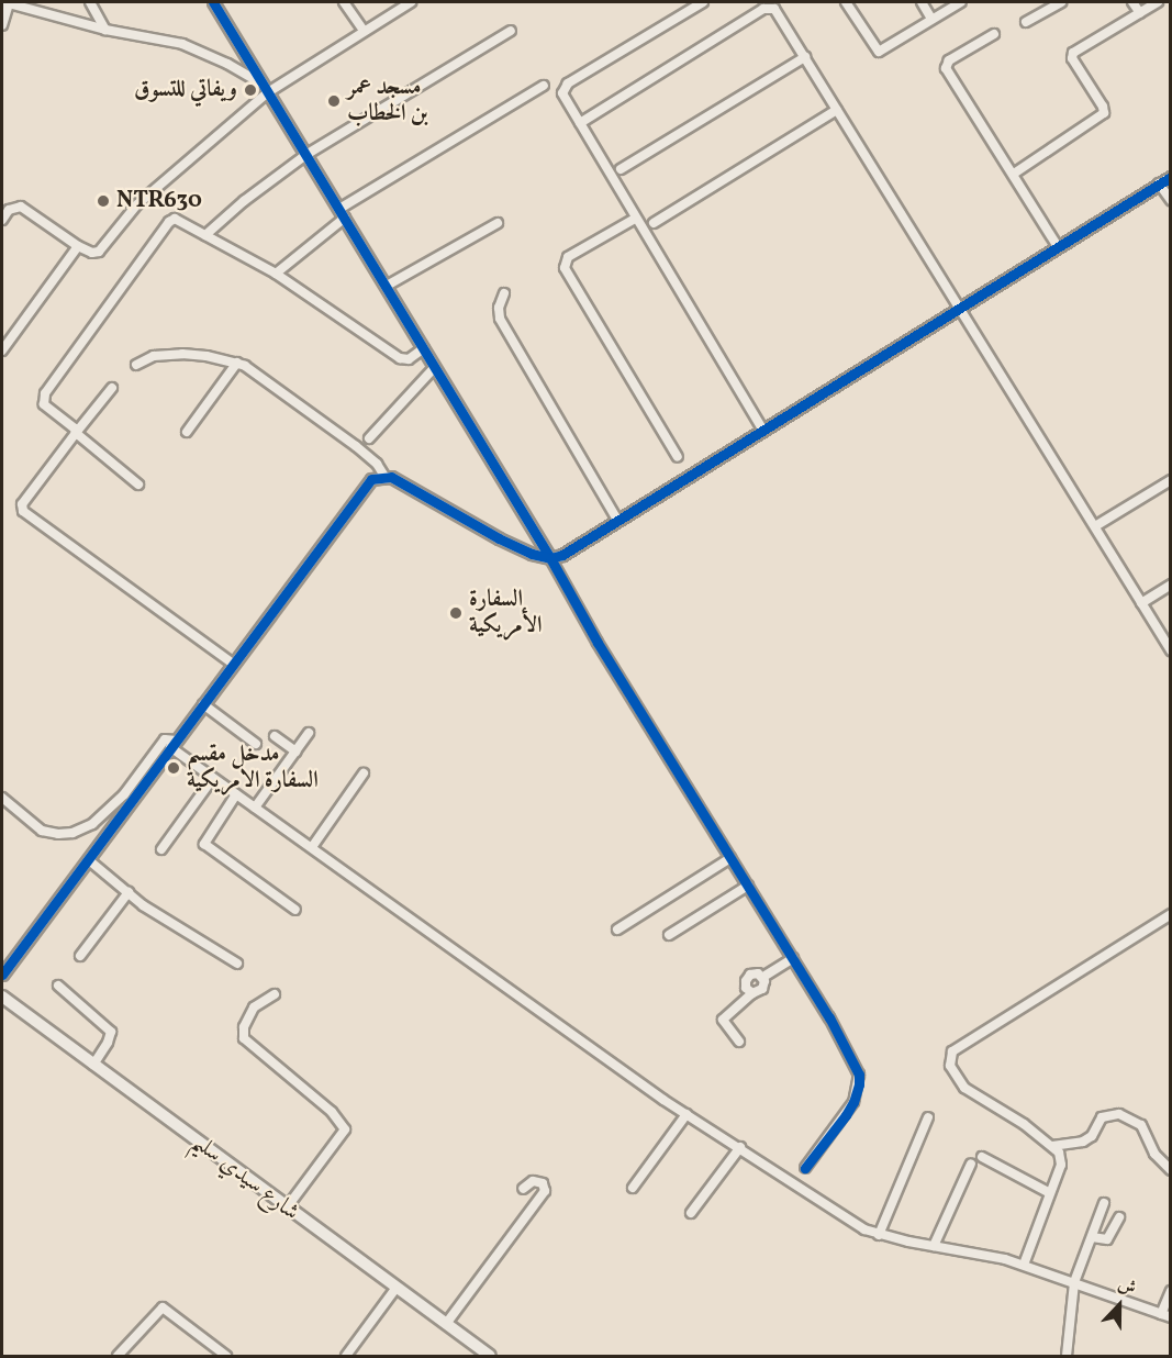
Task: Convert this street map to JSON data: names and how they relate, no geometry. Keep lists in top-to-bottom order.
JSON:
{
  "streets": {
    "main road": ["شارع سيدي سليم"]
  },
  "places": [
    "ويفاتي للتسوق",
    "مسجد عمر بن الخطاب",
    "NTR630",
    "السفارة الأمريكية",
    "مدخل مقسم السفارة الامريكية"
  ],
  "north": "top"
}
